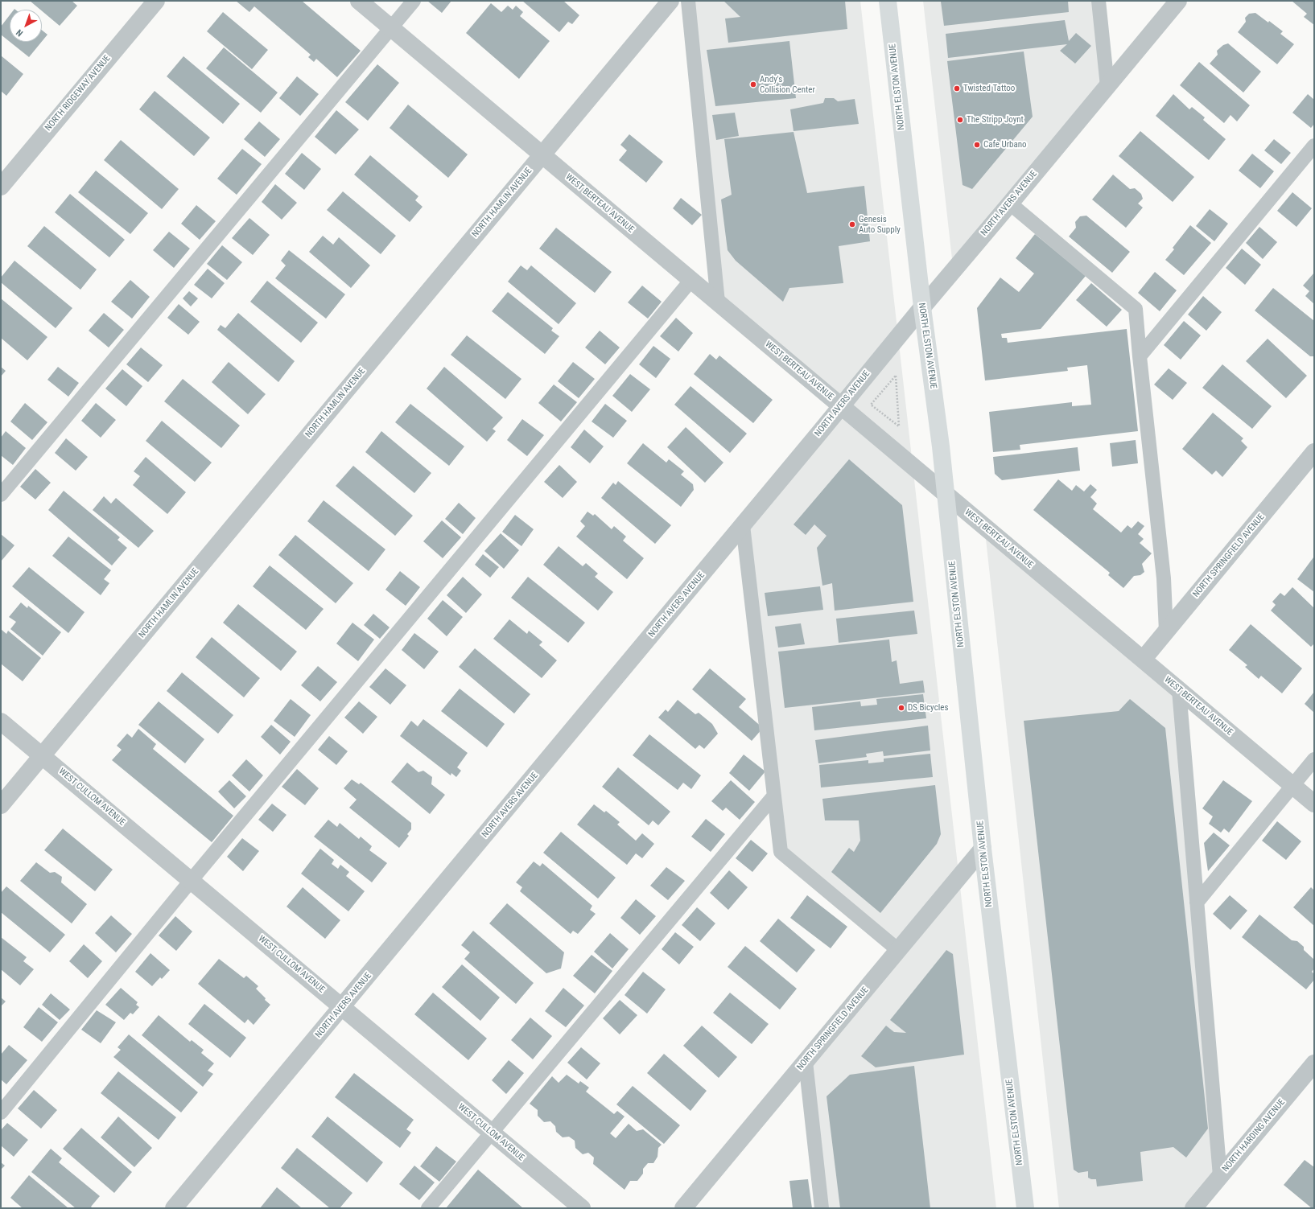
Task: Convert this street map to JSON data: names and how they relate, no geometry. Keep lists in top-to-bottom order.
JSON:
{
  "streets": {
    "main road": ["NORTH ELSTON AVENUE"],
    "street": [
      "NORTH RIDGEWAY AVENUE",
      "NORTH HAMLIN AVENUE",
      "WEST BERTEAU AVENUE",
      "NORTH AVERS AVENUE",
      "NORTH SPRINGFIELD AVENUE",
      "WEST CULLOM AVENUE",
      "NORTH HARDING AVENUE"
    ]
  },
  "crossings": [
    ["NORTH ELSTON AVENUE", "WEST BERTEAU AVENUE"],
    ["NORTH ELSTON AVENUE", "NORTH AVERS AVENUE"],
    ["NORTH ELSTON AVENUE", "NORTH SPRINGFIELD AVENUE"],
    ["NORTH HAMLIN AVENUE", "WEST BERTEAU AVENUE"],
    ["NORTH HAMLIN AVENUE", "WEST CULLOM AVENUE"],
    ["WEST BERTEAU AVENUE", "NORTH AVERS AVENUE"],
    ["WEST BERTEAU AVENUE", "NORTH SPRINGFIELD AVENUE"],
    ["NORTH AVERS AVENUE", "WEST CULLOM AVENUE"]
  ],
  "places": [
    "Andy's Collision Center",
    "Twisted Tattoo",
    "The Stripp Joynt",
    "Cafe Urbano",
    "Genesis Auto Supply",
    "DS Bicycles"
  ],
  "north": "bottom left"
}
